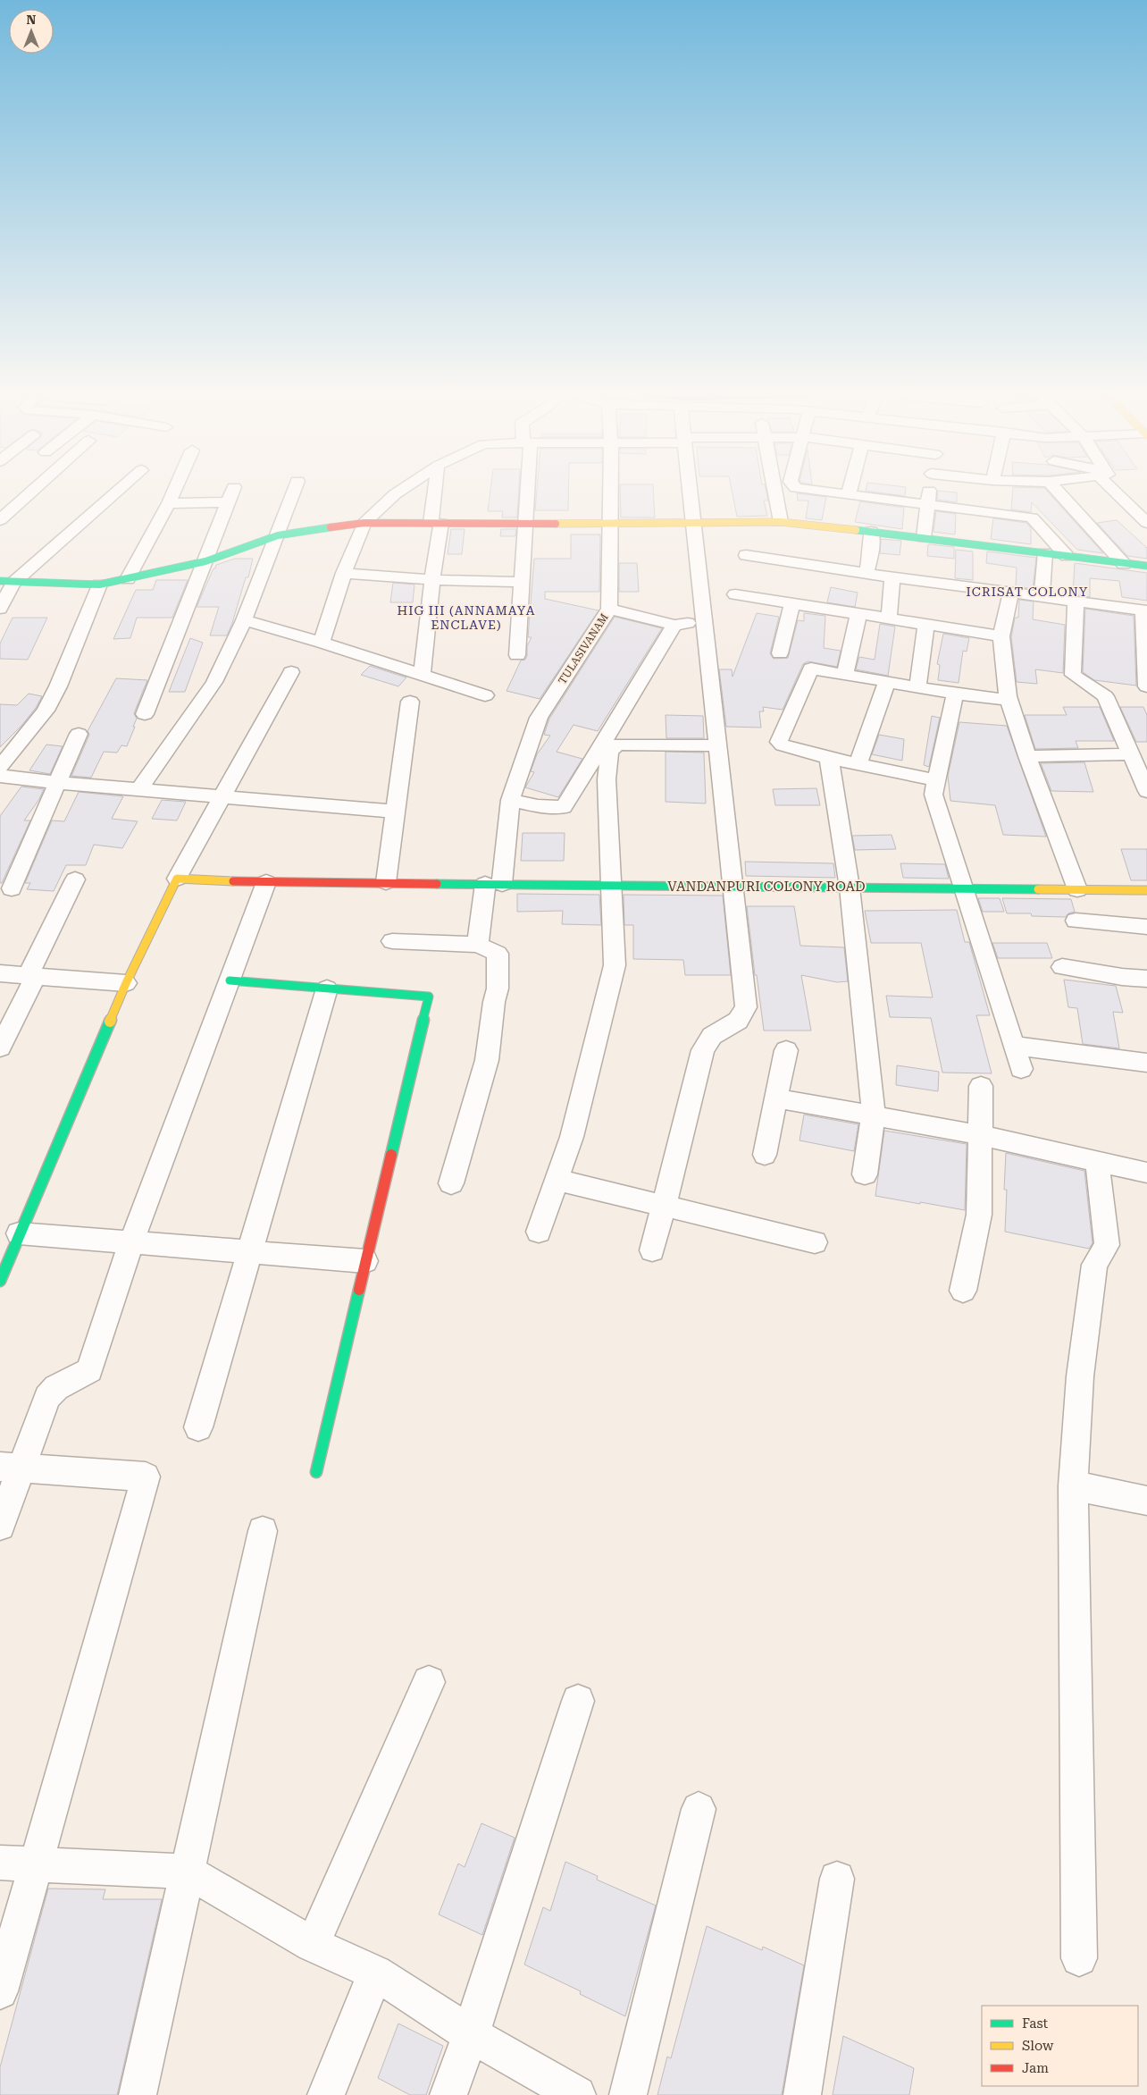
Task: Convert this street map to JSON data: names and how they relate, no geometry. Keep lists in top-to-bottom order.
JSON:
{
  "streets": {
    "street": ["TULASIVANAM", "VANDANPURI COLONY ROAD"]
  },
  "crossings": [
    ["TULASIVANAM", "VANDANPURI COLONY ROAD"]
  ],
  "districts": ["ICRISAT COLONY", "HIG III (ANNAMAYA ENCLAVE)"],
  "legend": ["Fast", "Slow", "Jam"],
  "north": "top"
}
